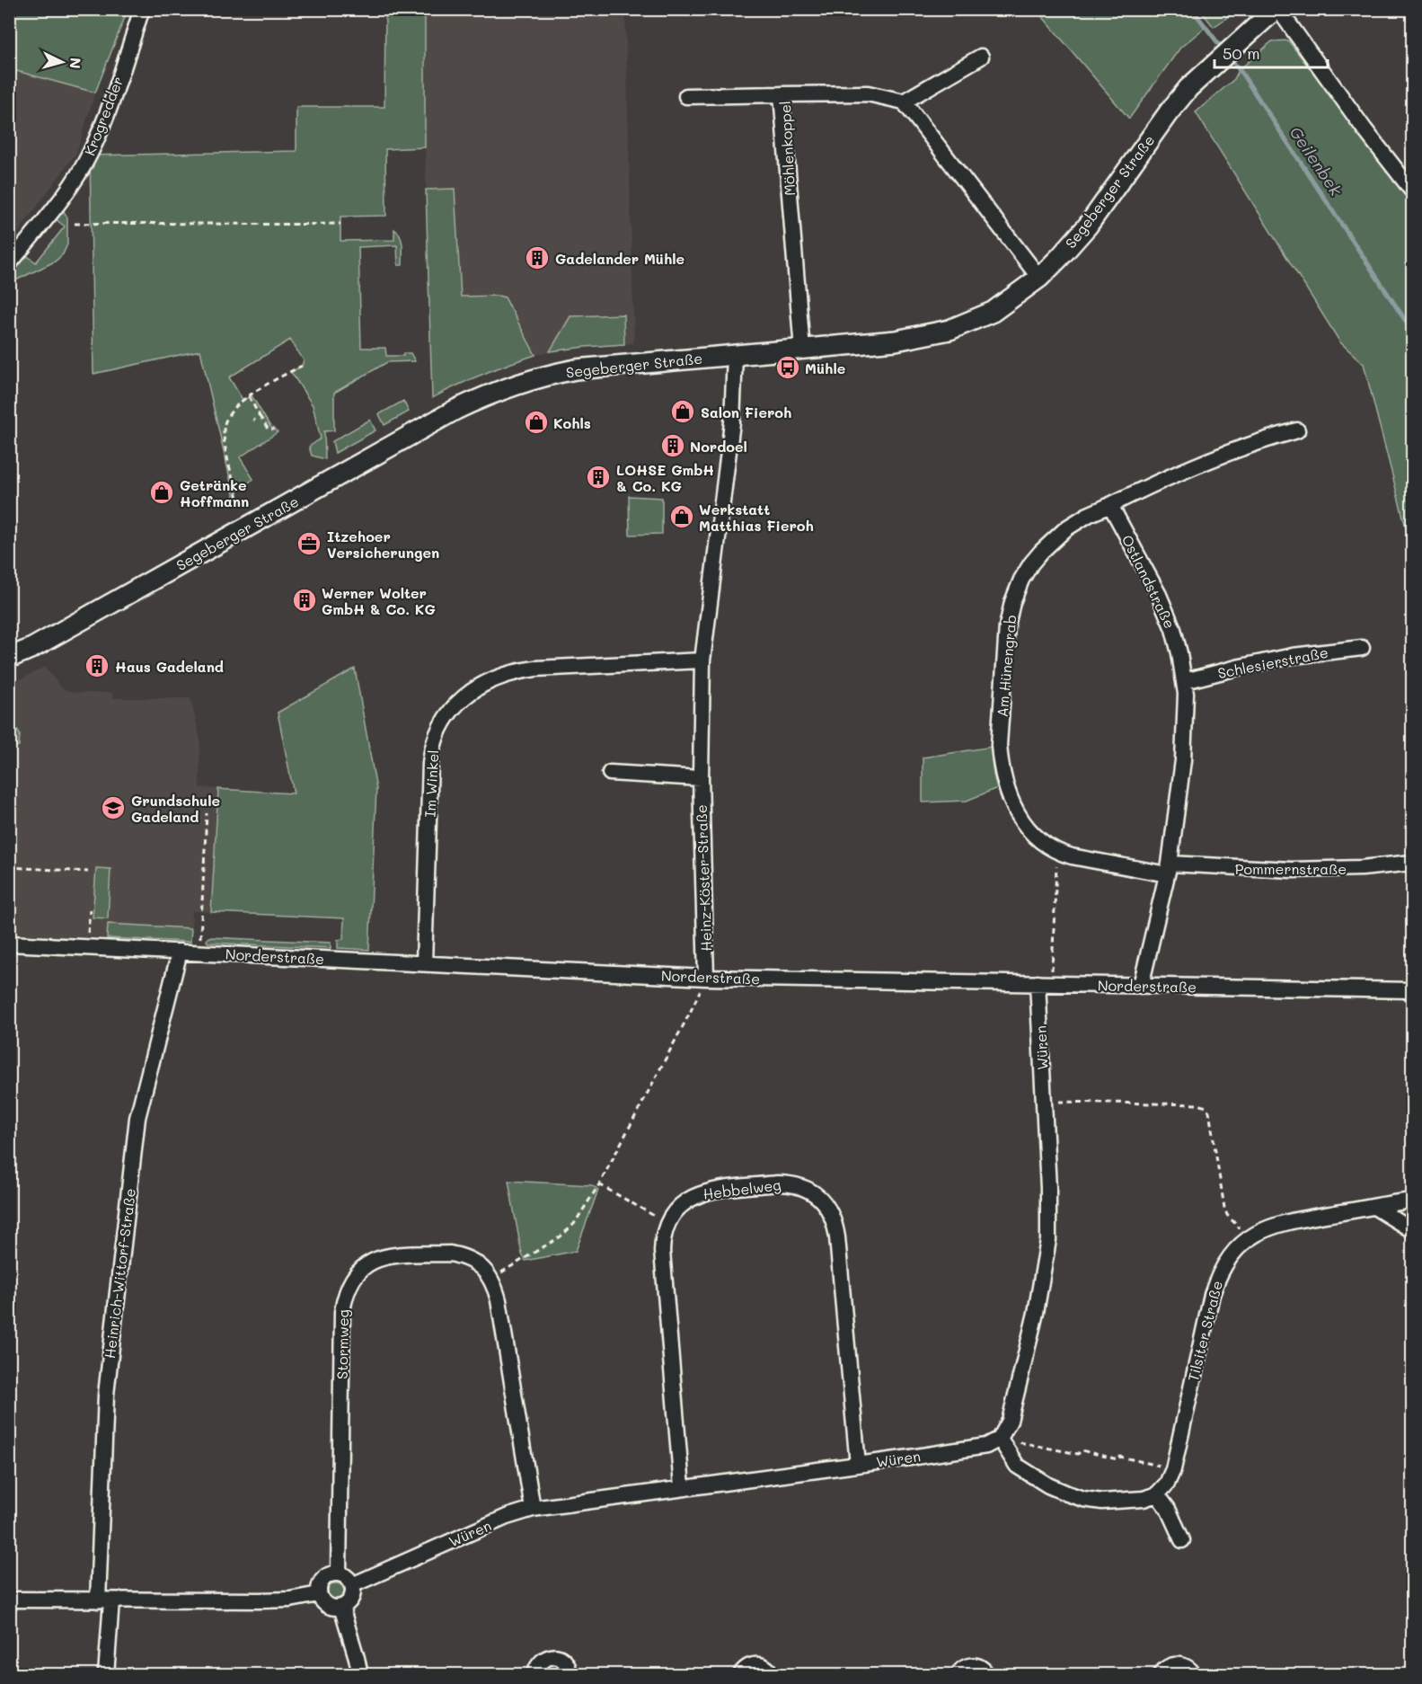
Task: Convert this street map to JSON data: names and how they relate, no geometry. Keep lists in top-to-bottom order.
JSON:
{
  "streets": {
    "main road": ["Segeberger Straße"],
    "street": [
      "Krogredder",
      "Möhlenkoppel",
      "Ostlandstraße",
      "Schlesierstraße",
      "Am Hünengrab",
      "Im Winkel",
      "Pommernstraße",
      "Heinz-Köster-Straße",
      "Norderstraße",
      "Würen",
      "Hebbelweg",
      "Heinrich-Wittorf-Straße",
      "Tilsiter Straße",
      "Stormweg"
    ]
  },
  "crossings": [
    ["Möhlenkoppel", "Segeberger Straße"],
    ["Segeberger Straße", "Heinz-Köster-Straße"],
    ["Ostlandstraße", "Schlesierstraße"],
    ["Ostlandstraße", "Am Hünengrab"],
    ["Ostlandstraße", "Pommernstraße"],
    ["Ostlandstraße", "Norderstraße"],
    ["Am Hünengrab", "Pommernstraße"],
    ["Im Winkel", "Heinz-Köster-Straße"],
    ["Im Winkel", "Norderstraße"],
    ["Heinz-Köster-Straße", "Norderstraße"],
    ["Norderstraße", "Würen"],
    ["Norderstraße", "Heinrich-Wittorf-Straße"],
    ["Würen", "Hebbelweg"],
    ["Würen", "Stormweg"]
  ],
  "water": ["Geilenbek"],
  "places": {
    "building": [
      "Gadelander Mühle",
      "Nordoel",
      "LOHSE GmbH & Co. KG",
      "Werner Wolter GmbH & Co. KG",
      "Haus Gadeland"
    ],
    "bus stop": ["Mühle"],
    "shop": [
      "Salon Fieroh",
      "Kohls",
      "Getränke Hoffmann",
      "Werkstatt Matthias Fieroh"
    ],
    "office": ["Itzehoer Versicherungen"],
    "school or university": ["Grundschule Gadeland"]
  },
  "scale_bar": "50 m",
  "north": "right"
}
